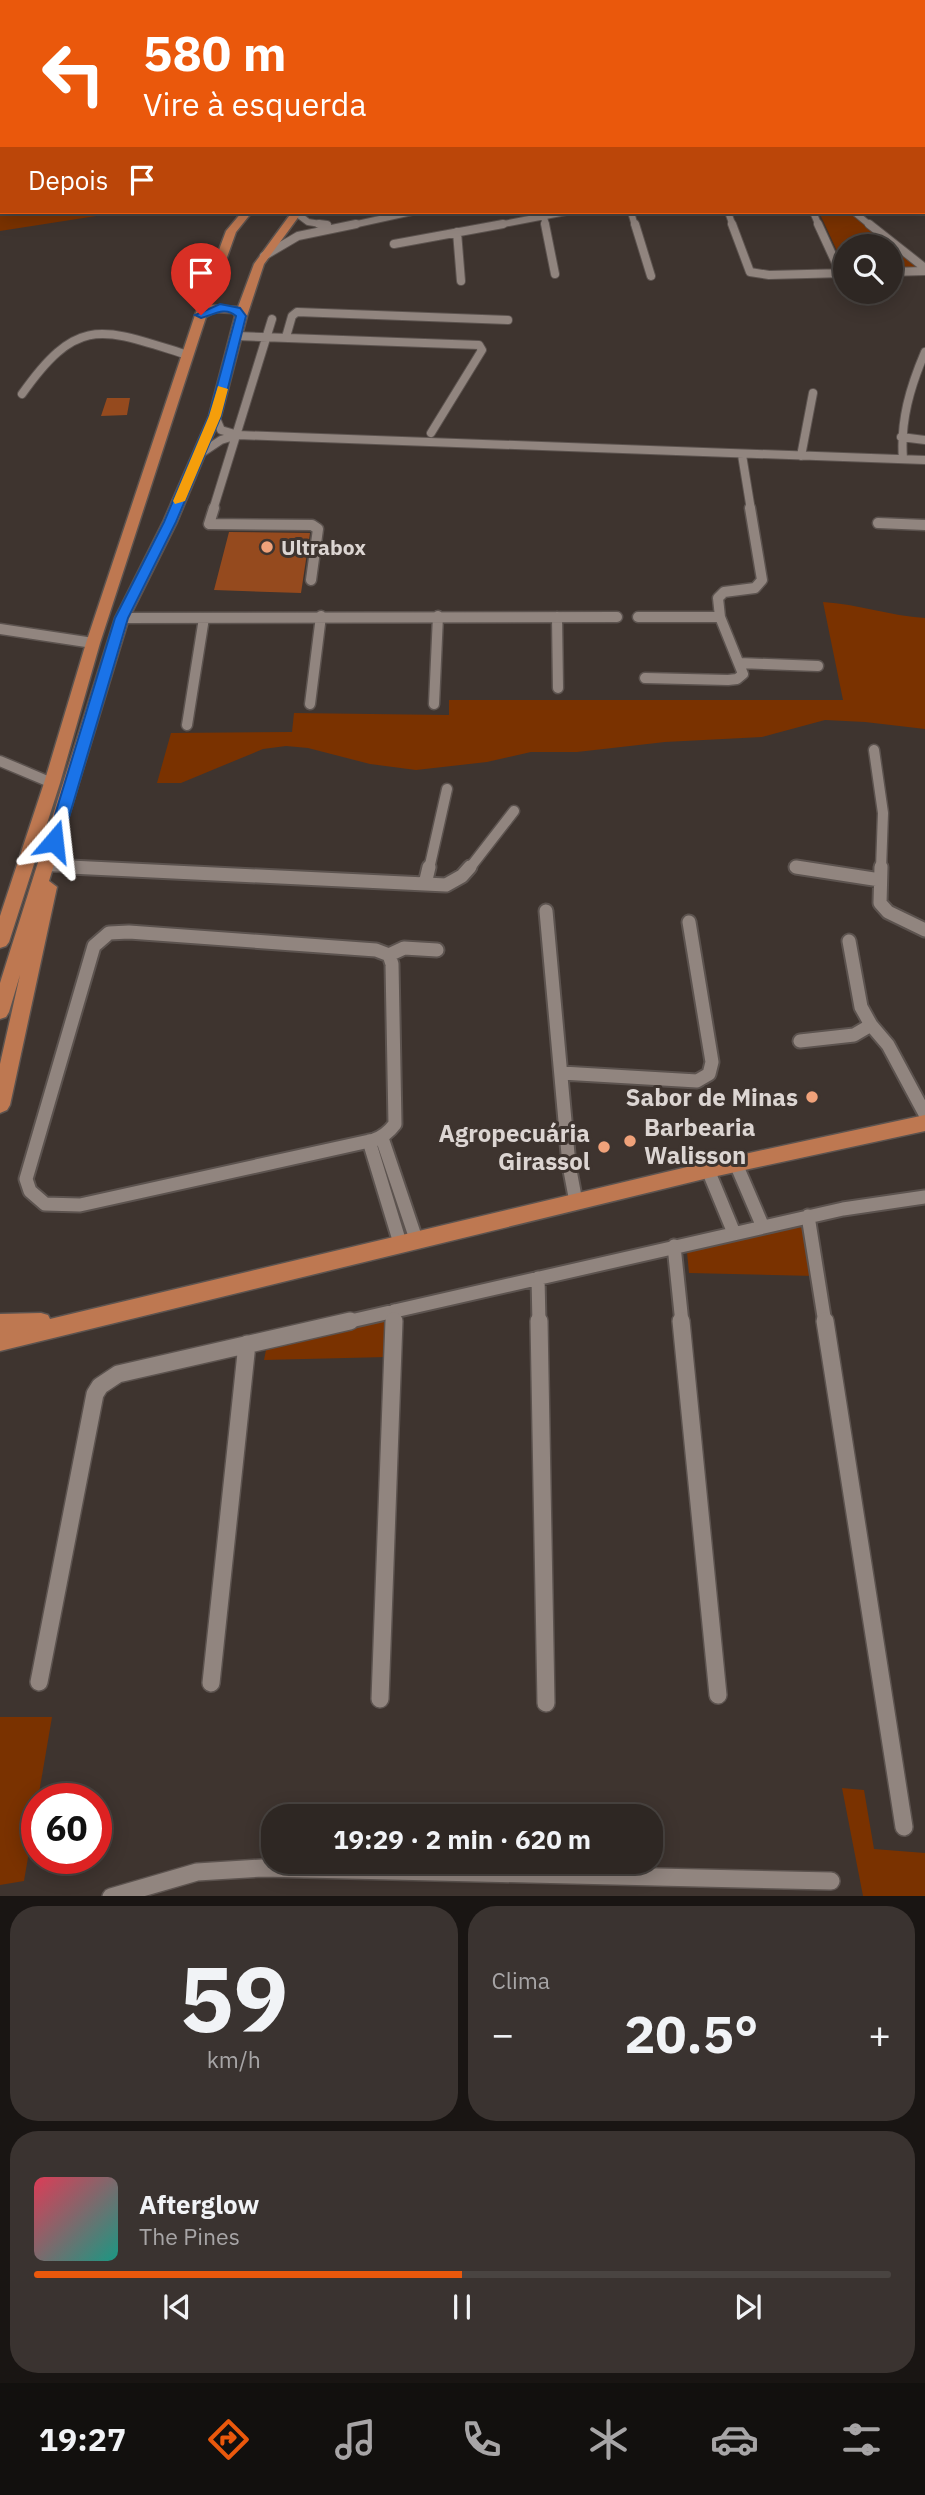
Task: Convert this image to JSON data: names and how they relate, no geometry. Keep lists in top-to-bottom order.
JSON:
{
  "places": [
    "Ultrabox",
    "Sabor de Minas",
    "Barbearia Walisson",
    "Agropecuária Girassol"
  ],
  "page": {
    "turn": ["580 m", "Vire à esquerda"],
    "then": "Depois",
    "limit": "60",
    "trip": "19:29 · 2 min · 620 m",
    "tile": [
      ["59", "km/h"],
      "Clima"
    ],
    "heat": ["−", "20.5°", "+"],
    "song": ["Afterglow", "The Pines"],
    "tabs": "19:27"
  }
}
